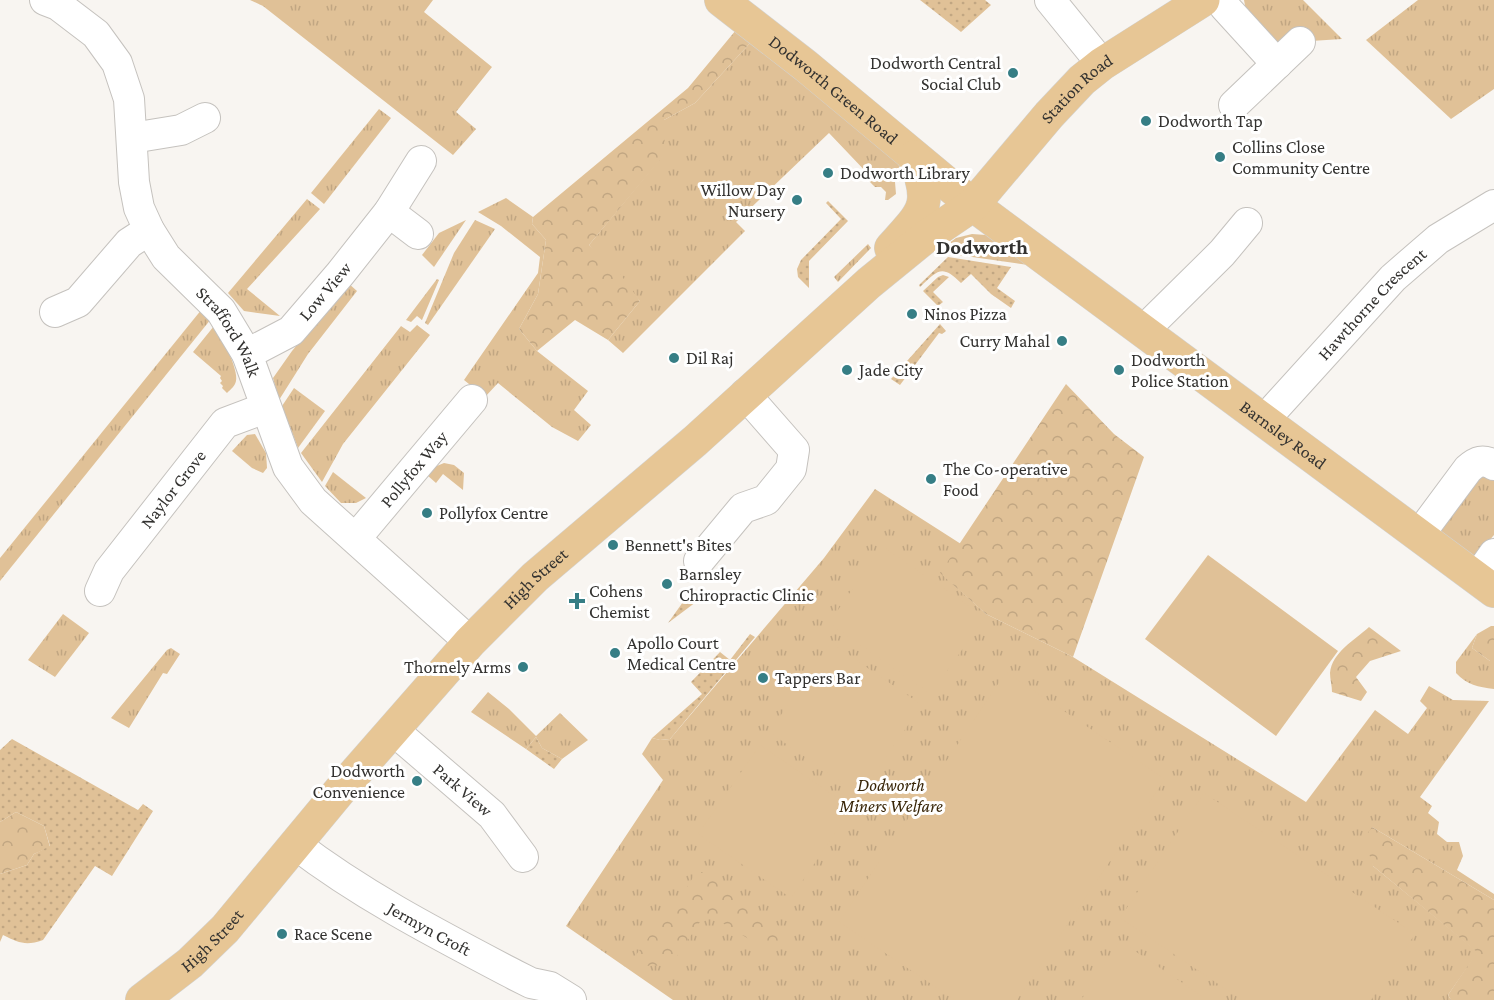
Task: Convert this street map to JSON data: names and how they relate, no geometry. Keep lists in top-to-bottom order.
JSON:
{
  "streets": {
    "main road": [
      "Dodworth Green Road",
      "Station Road",
      "Barnsley Road",
      "High Street"
    ],
    "street": [
      "Low View",
      "Hawthorne Crescent",
      "Strafford Walk",
      "Pollyfox Way",
      "Naylor Grove",
      "Park View",
      "Jermyn Croft"
    ]
  },
  "crossings": [
    ["Dodworth Green Road", "Station Road"],
    ["Dodworth Green Road", "Barnsley Road"],
    ["Dodworth Green Road", "High Street"],
    ["Station Road", "Barnsley Road"],
    ["Station Road", "High Street"],
    ["Low View", "Strafford Walk"],
    ["Hawthorne Crescent", "Barnsley Road"],
    ["Strafford Walk", "Pollyfox Way"],
    ["Strafford Walk", "Naylor Grove"],
    ["Strafford Walk", "High Street"],
    ["Barnsley Road", "High Street"],
    ["High Street", "Park View"],
    ["High Street", "Jermyn Croft"]
  ],
  "districts": ["Dodworth"],
  "parks": ["Dodworth Miners Welfare"],
  "places": {
    "other": [
      "Dodworth Central Social Club",
      "Dodworth Tap",
      "Collins Close Community Centre",
      "Dodworth Library",
      "Willow Day Nursery",
      "Ninos Pizza",
      "Curry Mahal",
      "Dil Raj",
      "Jade City",
      "Dodworth Police Station",
      "The Co-operative Food",
      "Pollyfox Centre",
      "Bennett's Bites",
      "Barnsley Chiropractic Clinic",
      "Apollo Court Medical Centre",
      "Thornely Arms",
      "Tappers Bar",
      "Dodworth Convenience",
      "Race Scene"
    ],
    "health": ["Cohens Chemist"]
  }
}
